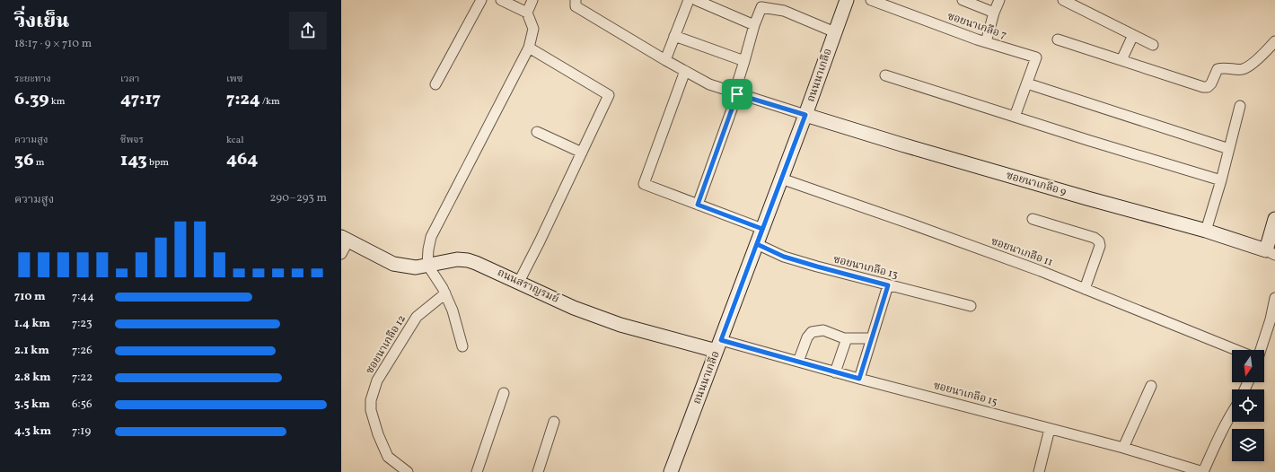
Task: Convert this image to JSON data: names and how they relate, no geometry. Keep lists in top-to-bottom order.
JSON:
{
  "streets": {
    "street": [
      "ซอยนาเกลือ 7",
      "ถนนนาเกลือ",
      "ซอยนาเกลือ 9",
      "ซอยนาเกลือ 11",
      "ซอยนาเกลือ 13",
      "ถนนสราญรมย์",
      "ซอยนาเกลือ 12",
      "ซอยนาเกลือ 15"
    ]
  },
  "crossings": [
    ["ถนนนาเกลือ", "ซอยนาเกลือ 9"],
    ["ถนนนาเกลือ", "ซอยนาเกลือ 11"],
    ["ถนนนาเกลือ", "ซอยนาเกลือ 13"],
    ["ถนนนาเกลือ", "ถนนสราญรมย์"],
    ["ถนนนาเกลือ", "ซอยนาเกลือ 15"],
    ["ถนนสราญรมย์", "ซอยนาเกลือ 15"]
  ],
  "north": "bottom",
  "page": {
    "heading": ["วิ่งเย็น", "18:17 · 9 × 710 m"],
    "stats": [
      ["ระยะทาง", "6.39 km"],
      ["เวลา", "47:17"],
      ["เพซ", "7:24 /km"],
      ["ความสูง", "36 m"],
      ["ชีพจร", "143 bpm"],
      ["kcal", "464"]
    ],
    "chart": ["ความสูง", "290–293 m"],
    "list": [
      {
        "name": "710 m",
        "note": "7:44"
      },
      {
        "name": "1.4 km",
        "note": "7:23"
      },
      {
        "name": "2.1 km",
        "note": "7:26"
      },
      {
        "name": "2.8 km",
        "note": "7:22"
      },
      {
        "name": "3.5 km",
        "note": "6:56"
      },
      {
        "name": "4.3 km",
        "note": "7:19"
      }
    ]
  }
}
